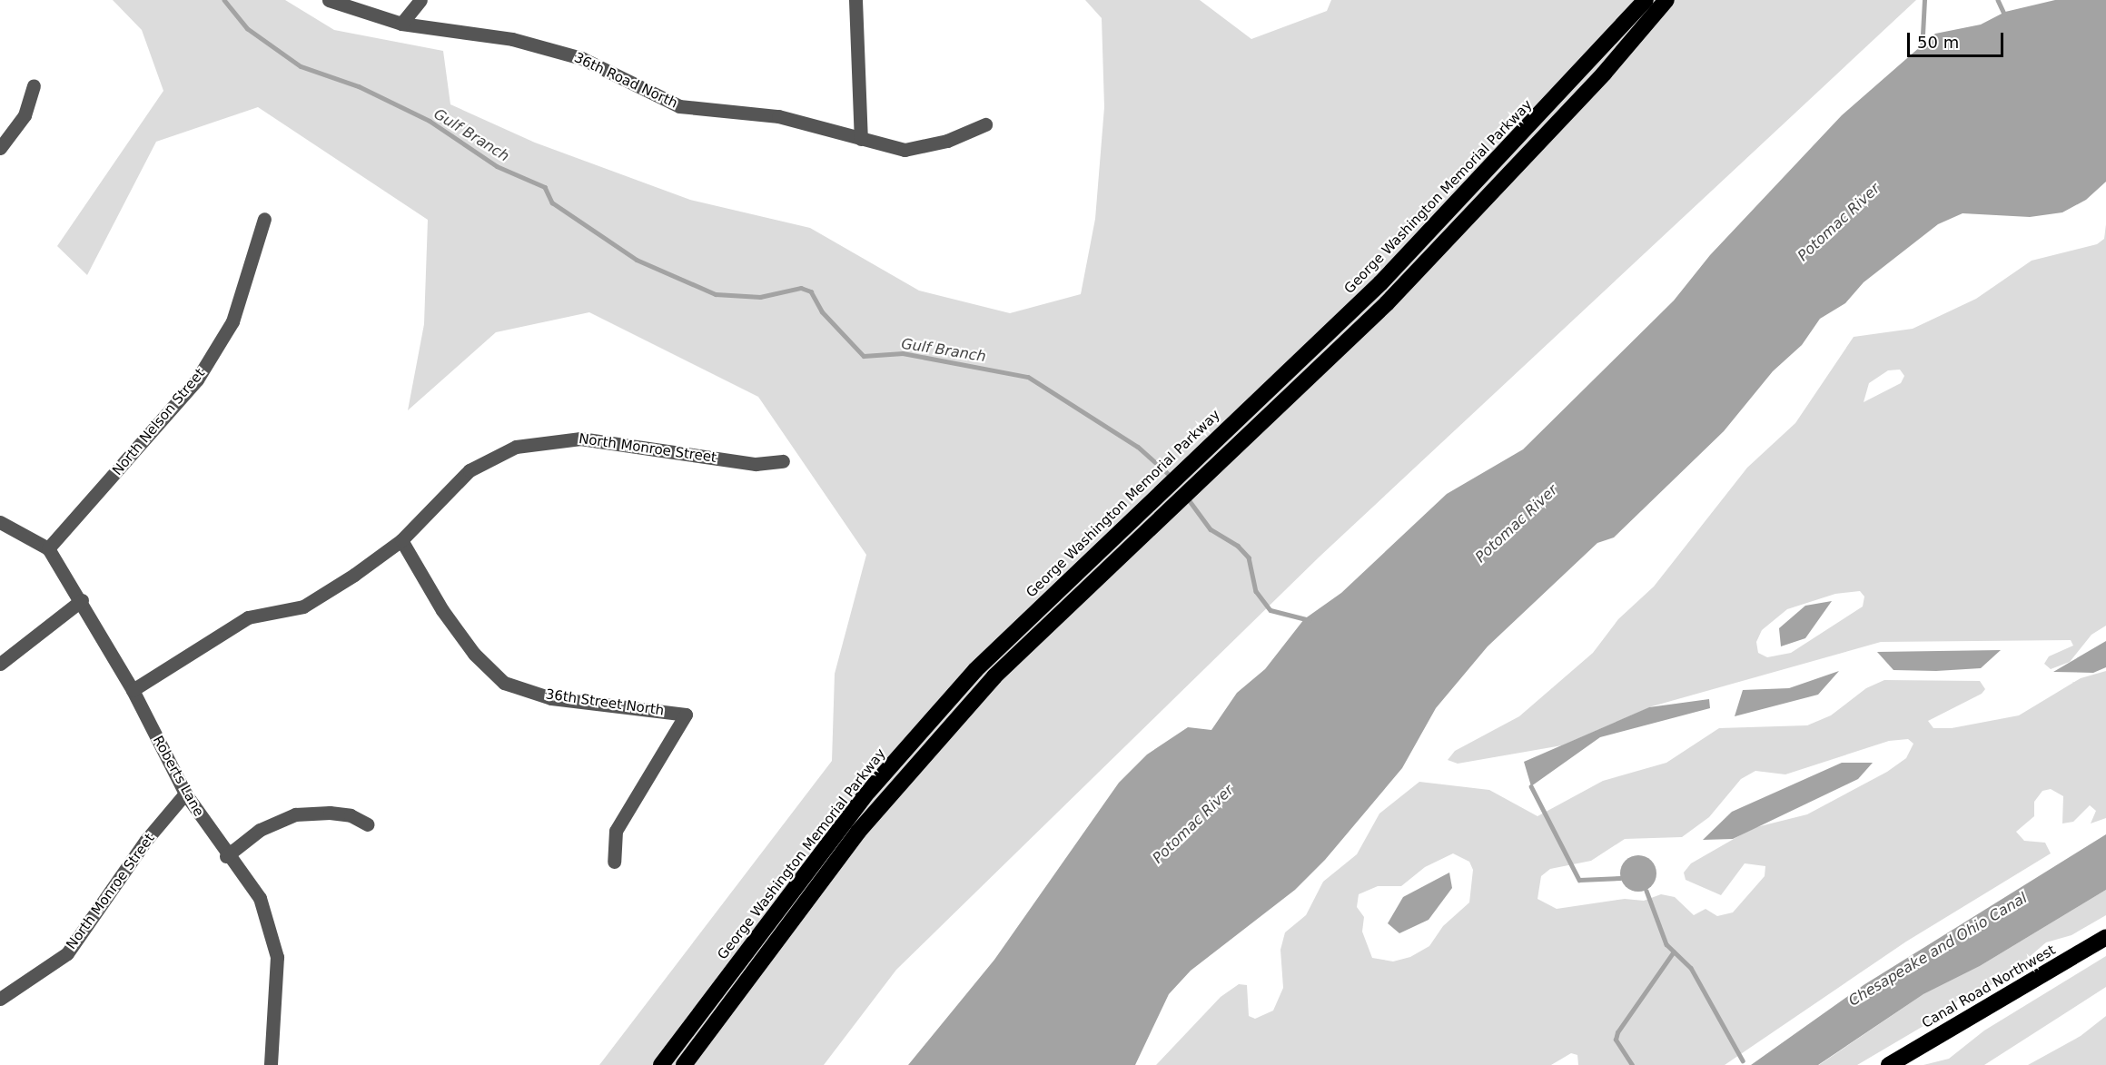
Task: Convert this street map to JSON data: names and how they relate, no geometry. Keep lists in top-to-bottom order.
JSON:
{
  "streets": {
    "highway": ["George Washington Memorial Parkway", "Canal Road Northwest"],
    "street": [
      "36th Road North",
      "North Nelson Street",
      "North Monroe Street",
      "36th Street North",
      "Roberts Lane"
    ]
  },
  "crossings": [
    ["North Nelson Street", "Roberts Lane"],
    ["North Monroe Street", "36th Street North"],
    ["North Monroe Street", "Roberts Lane"]
  ],
  "water": ["Gulf Branch", "Potomac River", "Chesapeake and Ohio Canal"],
  "scale_bar": "50 m"
}
